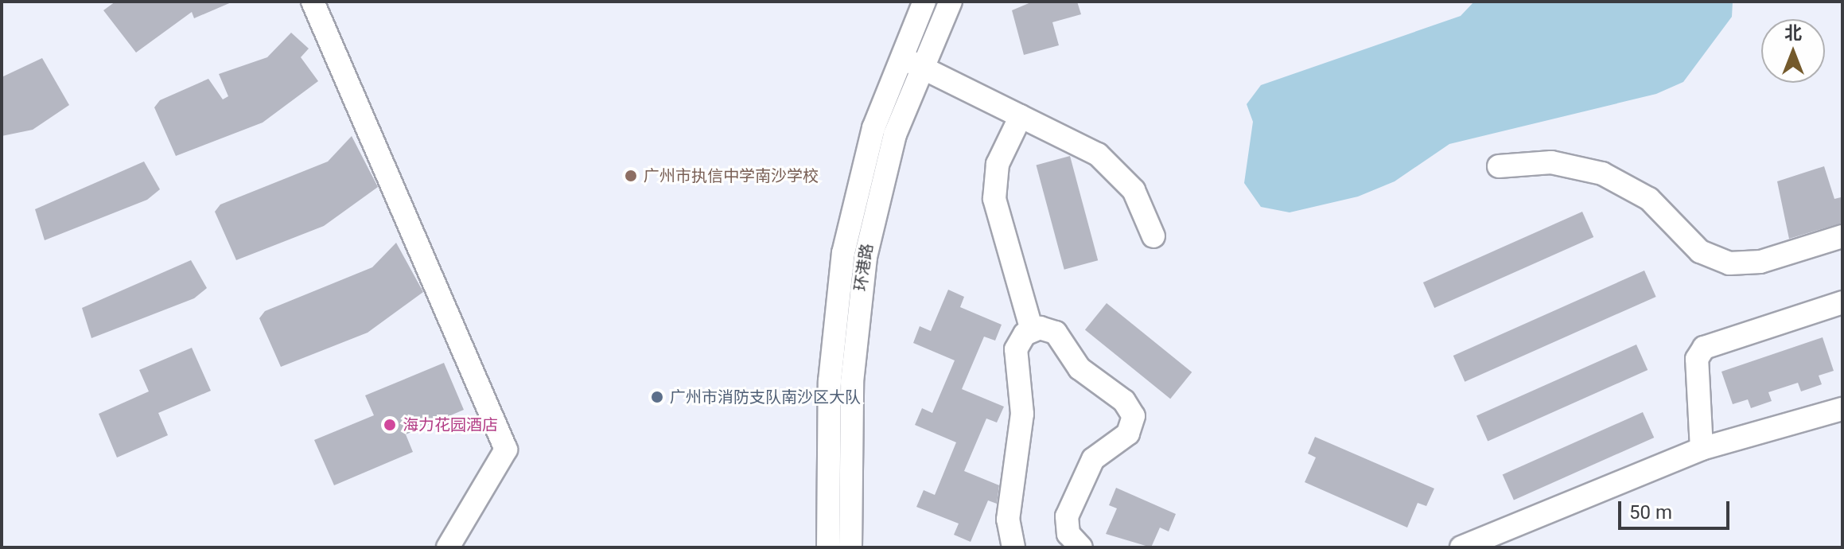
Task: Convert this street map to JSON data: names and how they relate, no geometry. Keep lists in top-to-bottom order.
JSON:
{
  "streets": {
    "street": ["环港路"]
  },
  "places": ["广州市执信中学南沙学校", "广州市消防支队南沙区大队", "海力花园酒店"],
  "scale_bar": "50 m",
  "north": "top"
}
